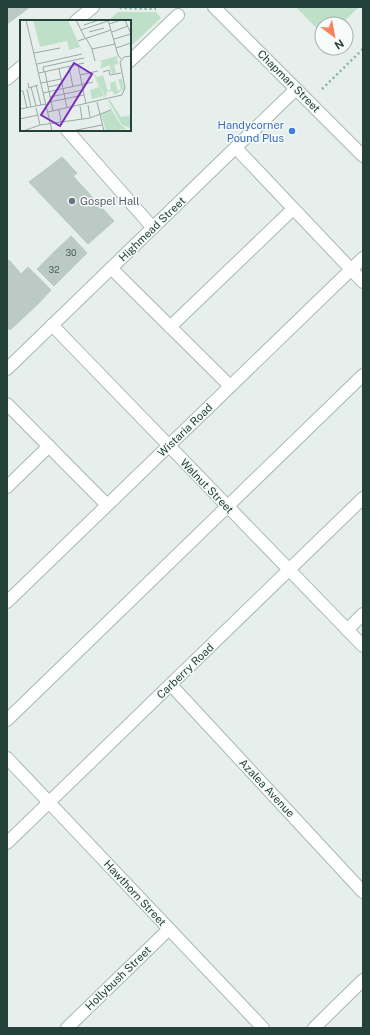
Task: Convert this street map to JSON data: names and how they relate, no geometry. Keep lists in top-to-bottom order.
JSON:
{
  "streets": {
    "street": [
      "Chapman Street",
      "Highmead Street",
      "Wistaria Road",
      "Walnut Street",
      "Carberry Road",
      "Azalea Avenue",
      "Hawthorn Street",
      "Hollybush Street"
    ]
  },
  "crossings": [
    ["Chapman Street", "Highmead Street"],
    ["Highmead Street", "Walnut Street"],
    ["Wistaria Road", "Walnut Street"],
    ["Walnut Street", "Carberry Road"],
    ["Carberry Road", "Azalea Avenue"],
    ["Carberry Road", "Hawthorn Street"],
    ["Hawthorn Street", "Hollybush Street"]
  ],
  "places": ["Handycorner Pound Plus", "Gospel Hall"],
  "house_numbers": ["30", "32"],
  "north": "bottom right"
}
